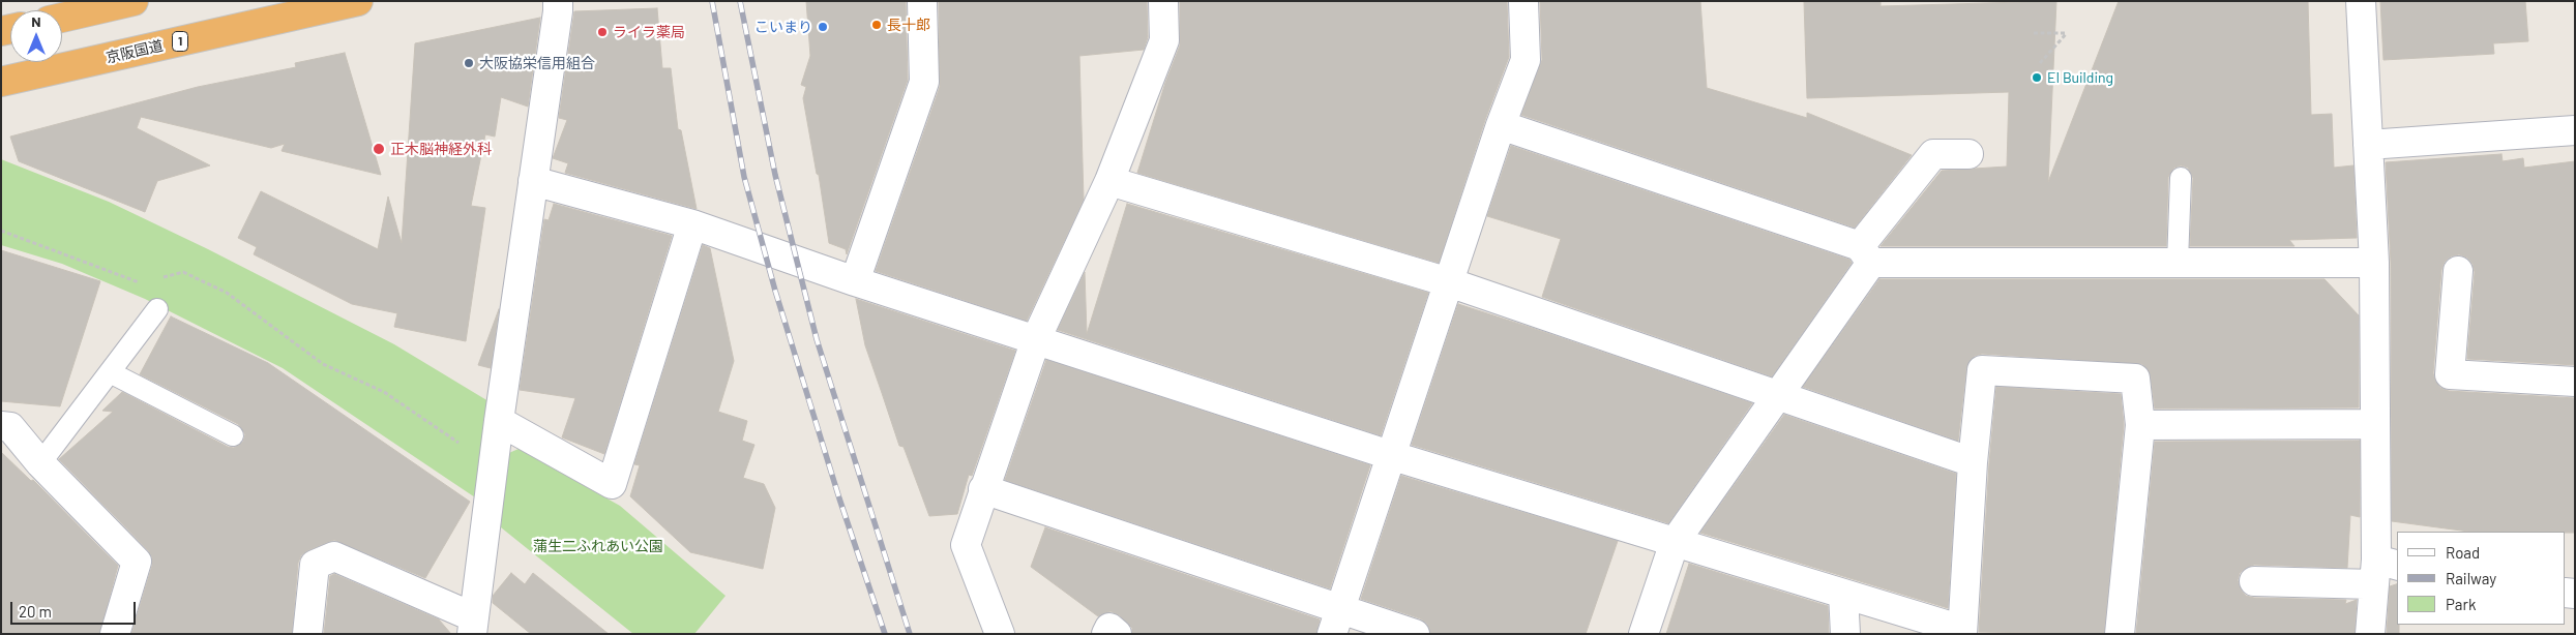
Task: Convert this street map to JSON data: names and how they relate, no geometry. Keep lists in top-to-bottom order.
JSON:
{
  "streets": {
    "highway": ["1", "京阪国道"]
  },
  "parks": ["蒲生二ふれあい公園"],
  "places": [
    "長十郎",
    "こいまり",
    "ライラ薬局",
    "大阪協栄信用組合",
    "EI Building",
    "正木脳神経外科"
  ],
  "legend": ["Road", "Railway", "Park"],
  "scale_bar": "20 m",
  "north": "top"
}
